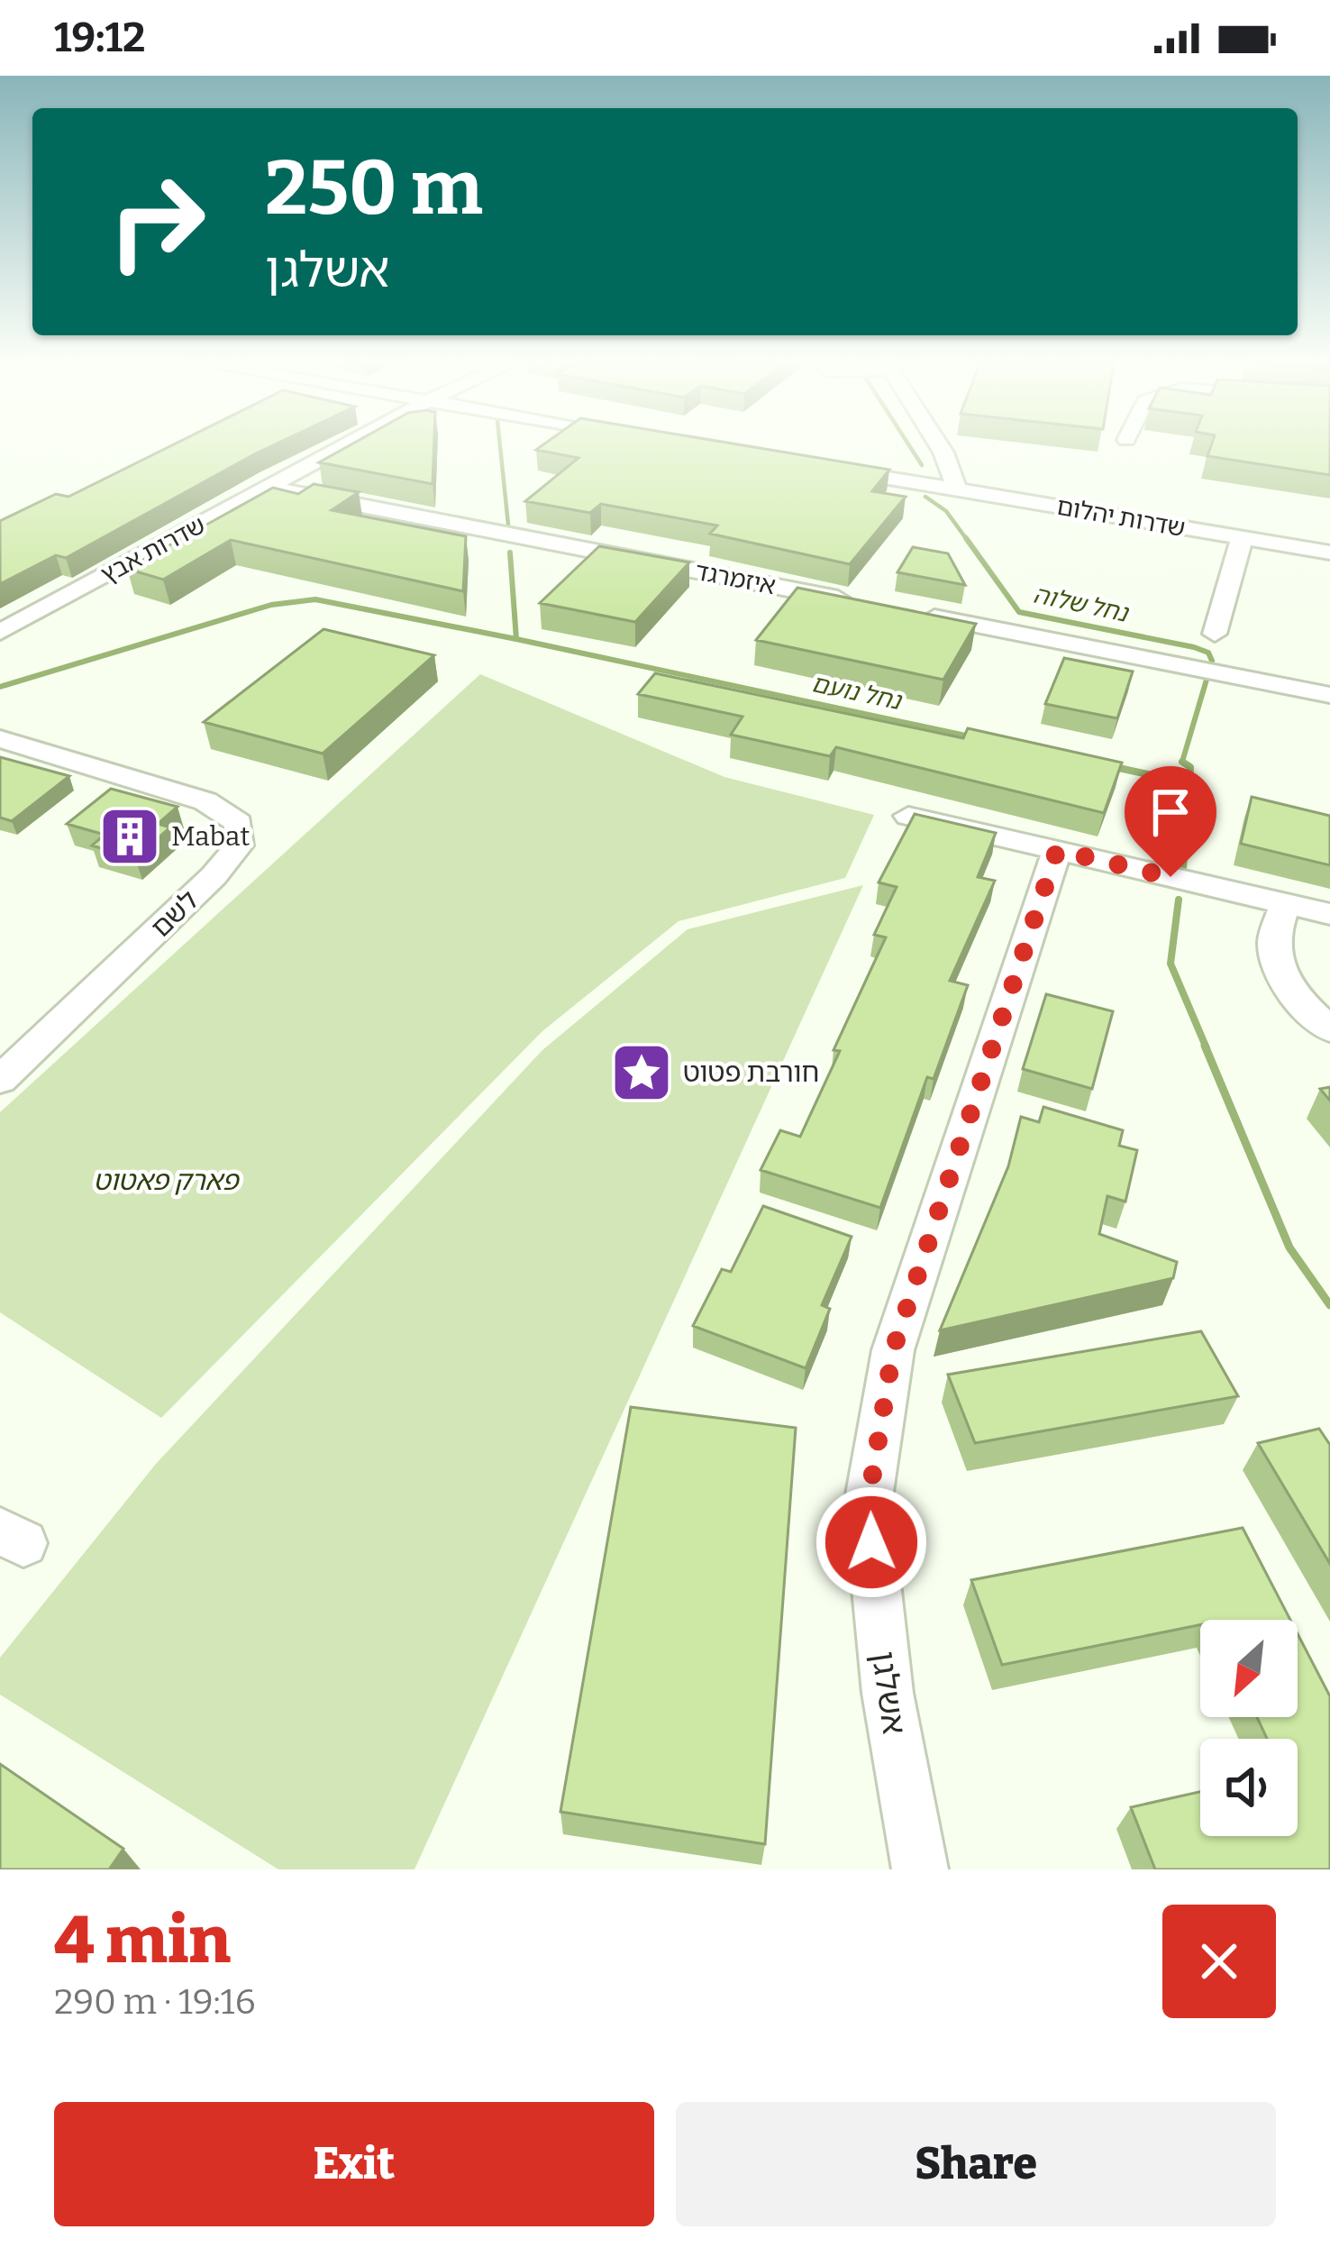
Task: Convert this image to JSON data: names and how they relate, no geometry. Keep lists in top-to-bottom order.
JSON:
{
  "streets": {
    "street": [
      "שדרות יהלום",
      "שדרות אבץ",
      "איזמרגד",
      "לשם",
      "אשלגן"
    ]
  },
  "crossings": [
    ["שדרות אבץ", "איזמרגד"]
  ],
  "water": ["נחל שלוה", "נחל נועם"],
  "parks": ["פארק פאטוט"],
  "places": {
    "building": ["Mabat"],
    "place": ["חורבת פטוט"]
  },
  "north": "bottom left",
  "page": {
    "status": "19:12",
    "turn": ["250 m", "אשלגן"],
    "heading": ["4 min", "290 m · 19:16"],
    "buttons": ["Exit", "Share"]
  }
}
